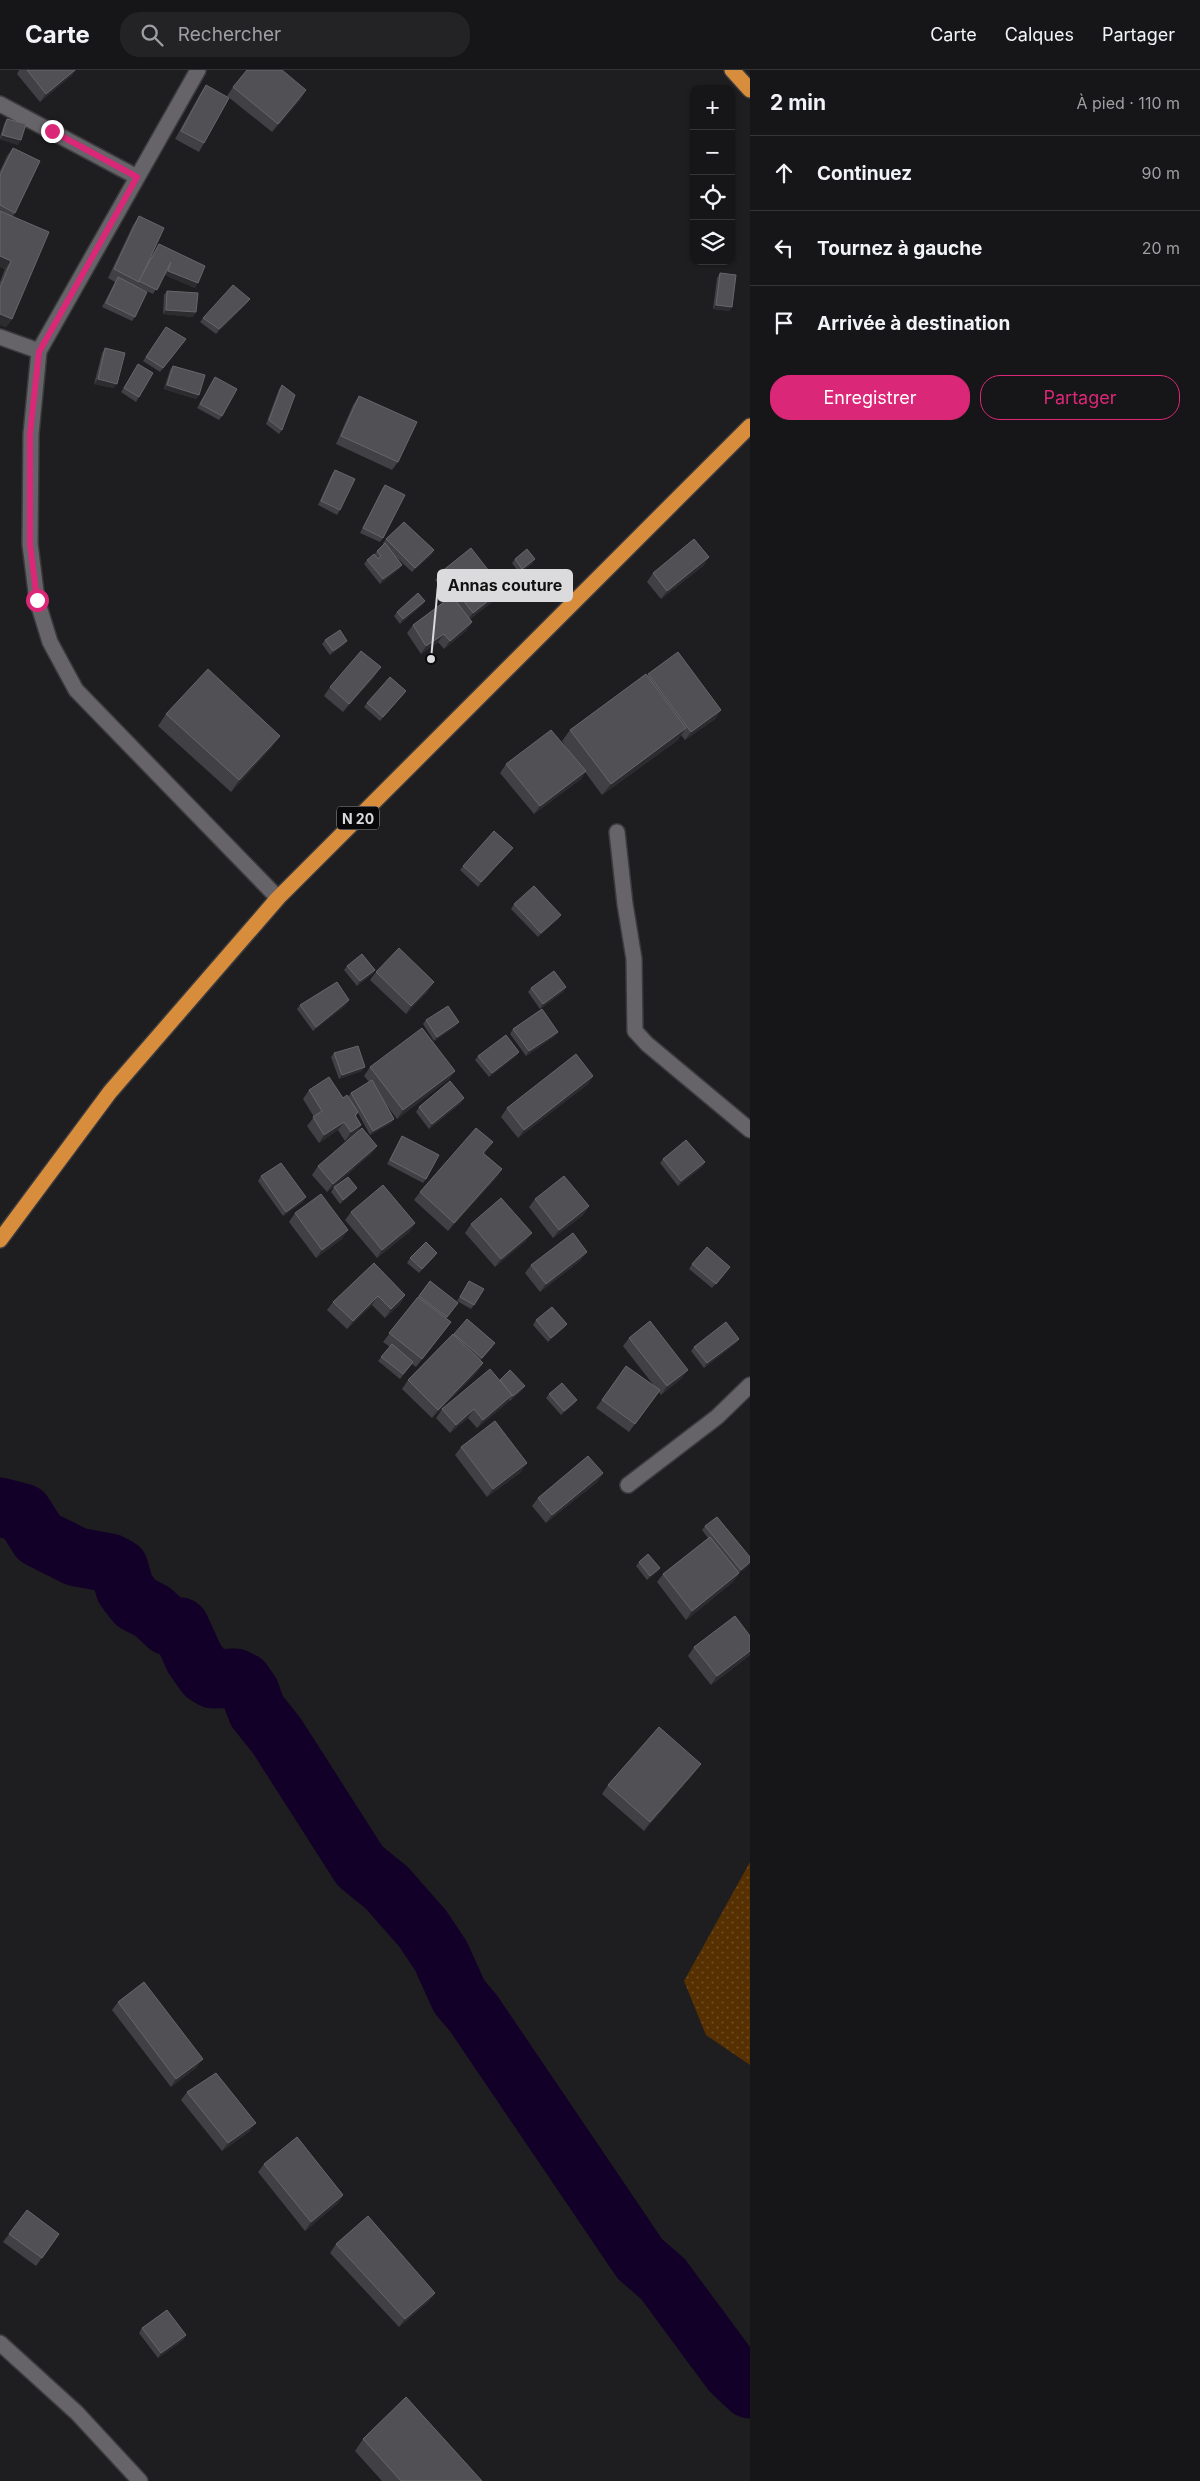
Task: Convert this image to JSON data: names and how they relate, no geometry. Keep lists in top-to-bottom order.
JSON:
{
  "streets": {
    "highway": ["N 20"]
  },
  "places": ["Annas couture"],
  "page": {
    "header": "Carte",
    "search": "Rechercher",
    "nav": ["Carte", "Calques", "Partager"],
    "heading": ["2 min", "À pied · 110 m"],
    "map_buttons": ["+", "−"],
    "list": [
      ["Continuez", "90 m"],
      ["Tournez à gauche", "20 m"],
      "Arrivée à destination"
    ],
    "buttons": ["Enregistrer", "Partager"]
  }
}
